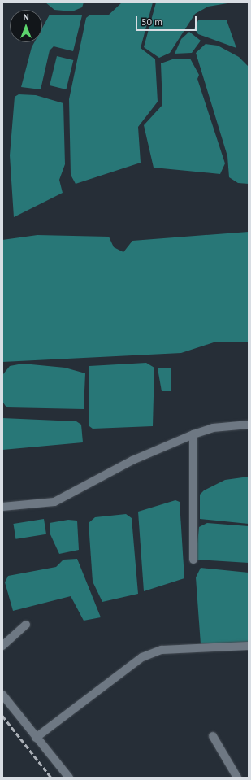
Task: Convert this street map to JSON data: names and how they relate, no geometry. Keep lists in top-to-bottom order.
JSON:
{
  "scale_bar": "50 m",
  "north": "top"
}
